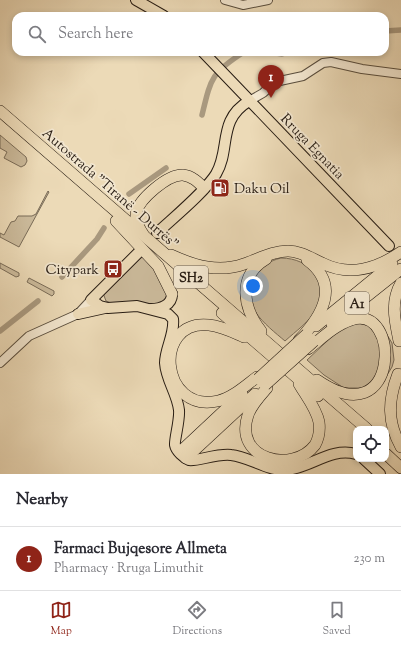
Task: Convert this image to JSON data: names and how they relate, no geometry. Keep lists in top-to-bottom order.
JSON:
{
  "streets": {
    "highway": ["Autostrada \"Tiranë - Durrës\"", "SH2", "A1"],
    "main road": ["Rruga Egnatia"]
  },
  "crossings": [
    ["Autostrada \"Tiranë - Durrës\"", "A1"]
  ],
  "places": {
    "fuel station": ["Daku Oil"],
    "bus stop": ["Citypark"]
  },
  "page": {
    "search": "Search here",
    "pins": "1",
    "heading": "Nearby",
    "list": [
      {
        "mark": "1",
        "name": "Farmaci Bujqesore Allmeta",
        "note": "Pharmacy · Rruga Limuthit",
        "value": "230 m"
      }
    ],
    "nav": ["Map", "Directions", "Saved"]
  }
}
